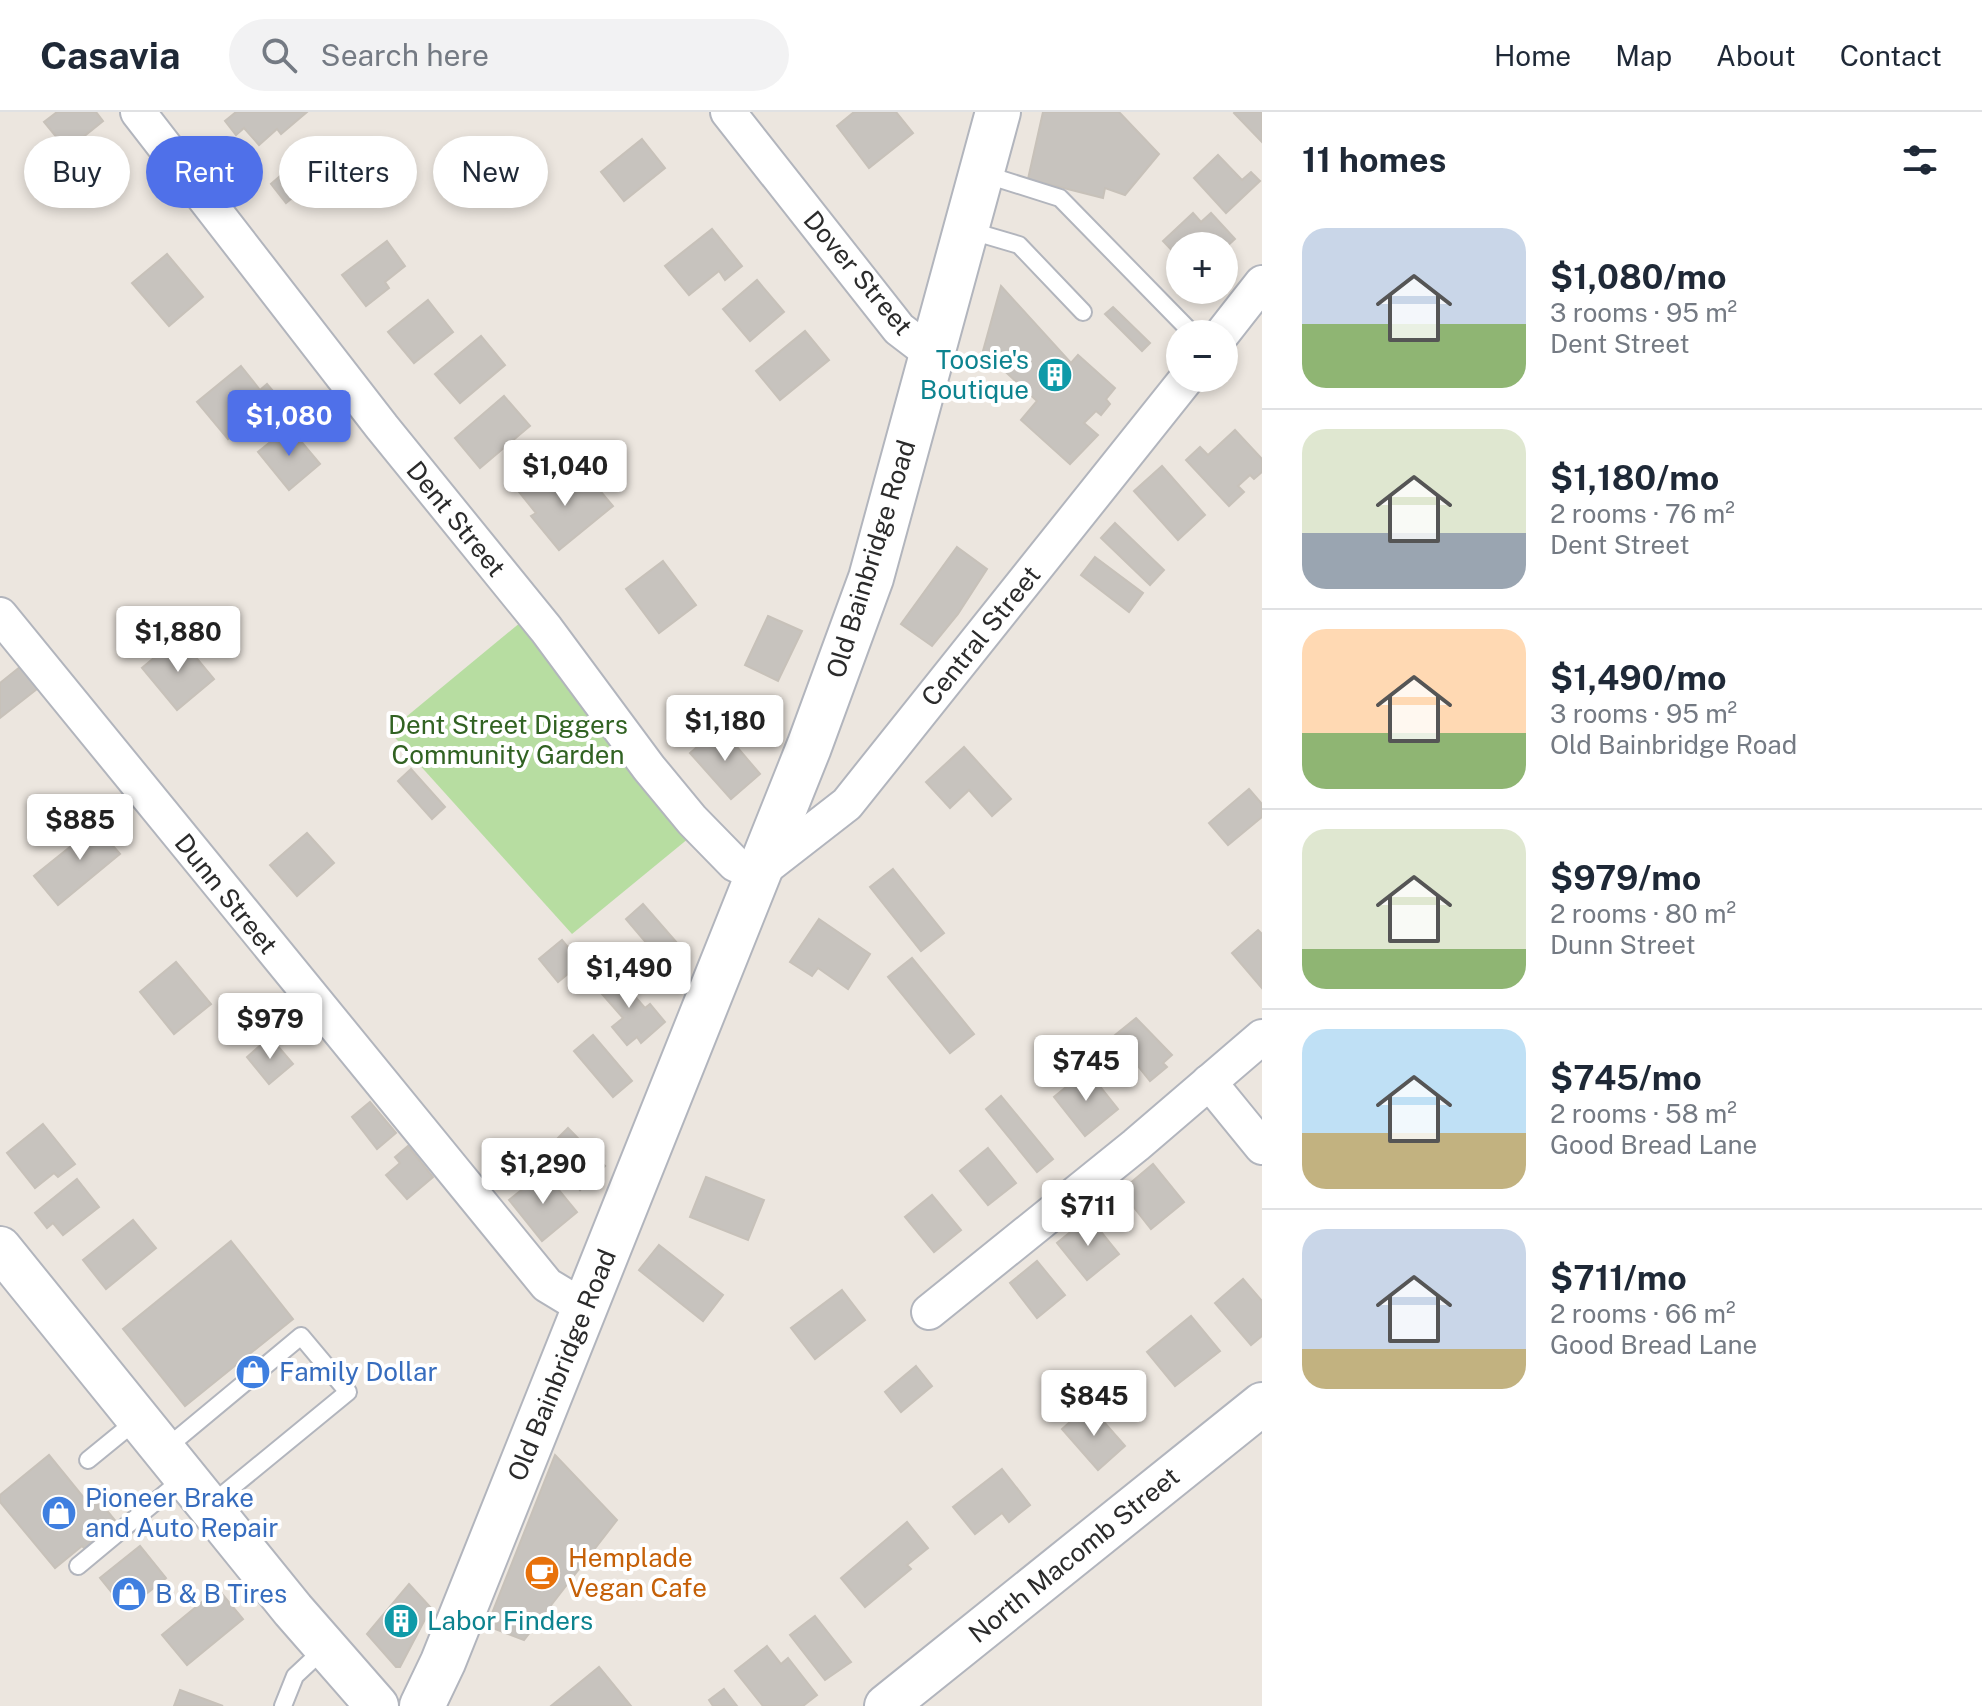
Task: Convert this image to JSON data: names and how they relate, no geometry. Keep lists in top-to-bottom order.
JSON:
{
  "streets": {
    "main road": ["Old Bainbridge Road"],
    "street": [
      "Dover Street",
      "Dent Street",
      "Central Street",
      "Dunn Street",
      "North Macomb Street"
    ]
  },
  "crossings": [
    ["Dover Street", "Old Bainbridge Road"],
    ["Dent Street", "Old Bainbridge Road"],
    ["Dent Street", "Central Street"],
    ["Old Bainbridge Road", "Central Street"],
    ["Old Bainbridge Road", "Dunn Street"]
  ],
  "parks": ["Dent Street Diggers Community Garden"],
  "places": {
    "building": ["Toosie's Boutique", "Labor Finders"],
    "shop": ["Family Dollar", "Pioneer Brake and Auto Repair", "B & B Tires"],
    "cafe": ["Hemplade Vegan Cafe"]
  },
  "page": {
    "header": "Casavia",
    "search": "Search here",
    "nav": [
      "Home",
      "Map",
      "About",
      "Contact"
    ],
    "heading": "11 homes",
    "chip": [
      "Buy",
      "Rent",
      "Filters",
      "New"
    ],
    "list": [
      {
        "name": "$1,080/mo",
        "note": "3 rooms · 95 m² · Dent Street"
      },
      {
        "name": "$1,180/mo",
        "note": "2 rooms · 76 m² · Dent Street"
      },
      {
        "name": "$1,490/mo",
        "note": "3 rooms · 95 m² · Old Bainbridge Road"
      },
      {
        "name": "$979/mo",
        "note": "2 rooms · 80 m² · Dunn Street"
      },
      {
        "name": "$745/mo",
        "note": "2 rooms · 58 m² · Good Bread Lane"
      },
      {
        "name": "$711/mo",
        "note": "2 rooms · 66 m² · Good Bread Lane"
      }
    ],
    "map_buttons": ["+", "−"],
    "price": [
      "$1,080",
      "$1,040",
      "$1,880",
      "$1,180",
      "$885",
      "$1,490",
      "$979",
      "$745",
      "$1,290",
      "$711",
      "$845"
    ]
  }
}
